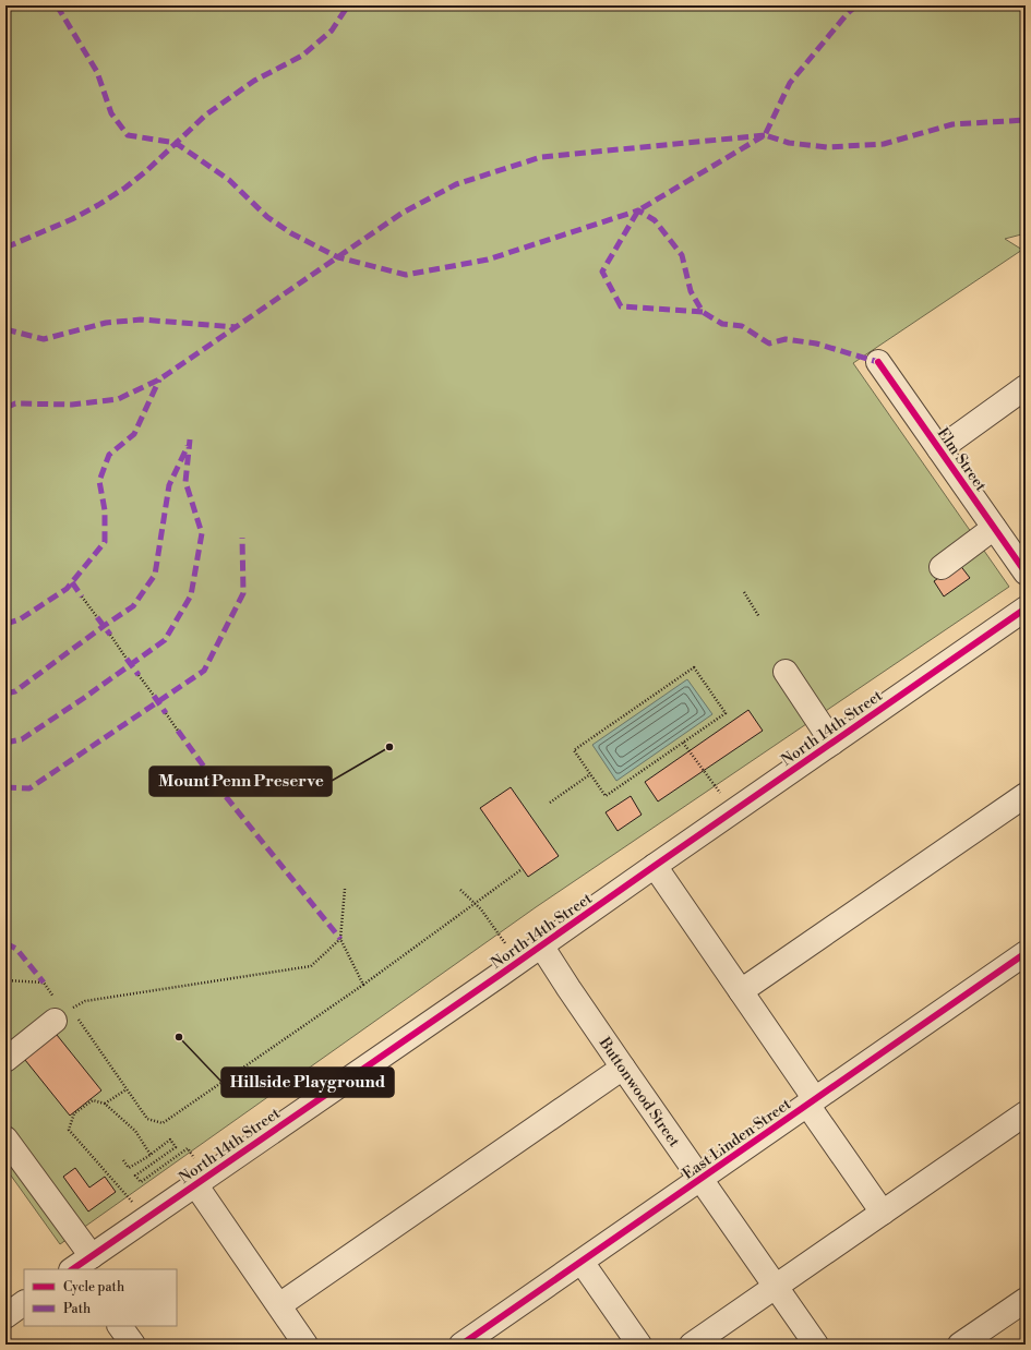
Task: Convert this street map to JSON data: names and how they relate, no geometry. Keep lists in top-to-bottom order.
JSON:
{
  "streets": {
    "street": [
      "Elm Street",
      "North 14th Street",
      "Buttonwood Street",
      "East Linden Street"
    ]
  },
  "crossings": [
    ["North 14th Street", "Buttonwood Street"],
    ["Buttonwood Street", "East Linden Street"]
  ],
  "places": ["Mount Penn Preserve", "Hillside Playground"],
  "legend": ["Cycle path", "Path"]
}
